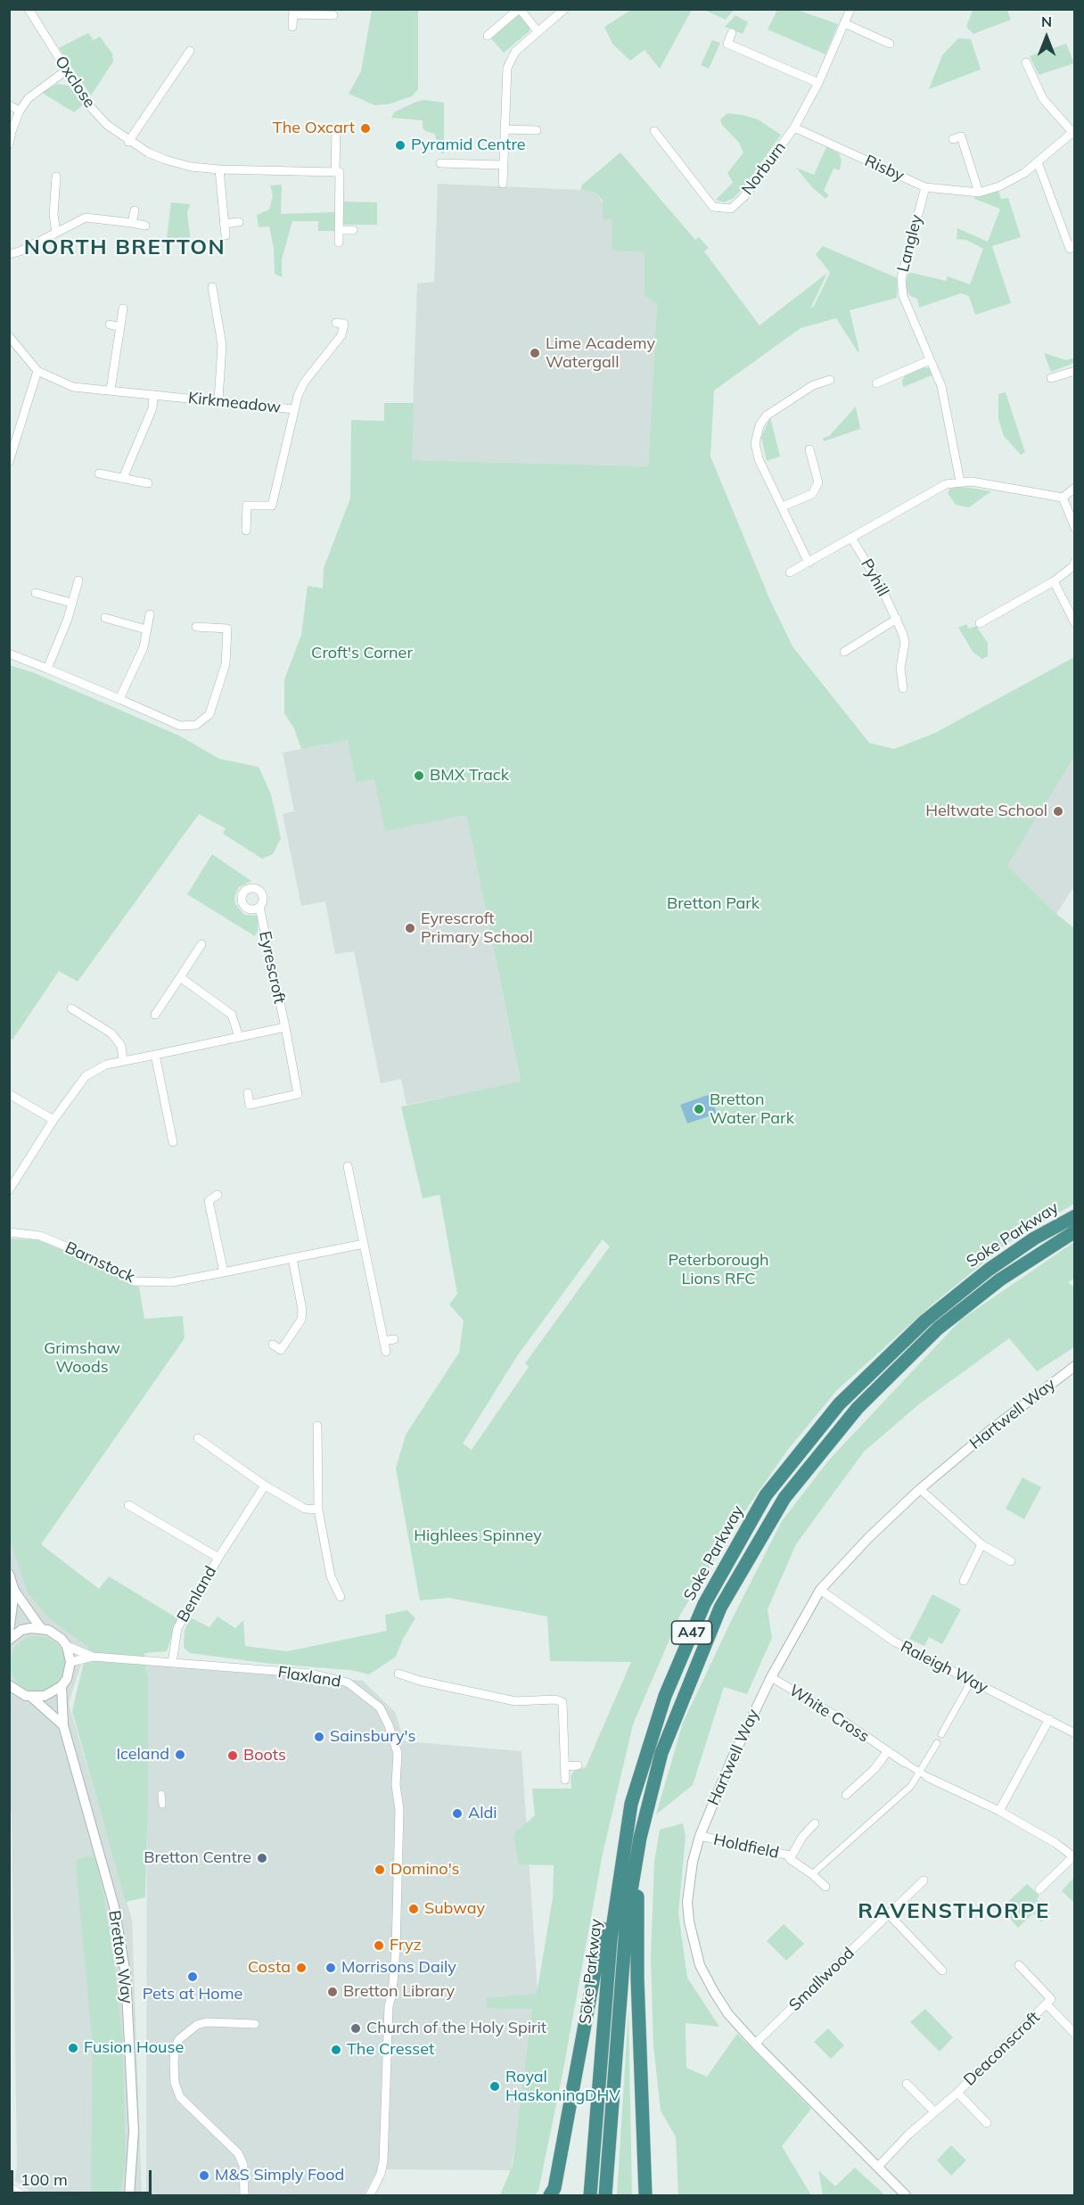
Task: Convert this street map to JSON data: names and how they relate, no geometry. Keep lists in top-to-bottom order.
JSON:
{
  "streets": {
    "highway": ["Soke Parkway", "A47"],
    "street": [
      "Oxclose",
      "Norburn",
      "Risby",
      "Langley",
      "Kirkmeadow",
      "Pyhill",
      "Eyrescroft",
      "Barnstock",
      "Hartwell Way",
      "Benland",
      "Raleigh Way",
      "Flaxland",
      "White Cross",
      "Holdfield",
      "Bretton Way",
      "Smallwood",
      "Deaconscroft"
    ]
  },
  "crossings": [
    ["Norburn", "Risby"],
    ["Risby", "Langley"],
    ["Soke Parkway", "A47"],
    ["Hartwell Way", "Raleigh Way"],
    ["Hartwell Way", "White Cross"],
    ["Hartwell Way", "Holdfield"],
    ["Hartwell Way", "Smallwood"],
    ["Hartwell Way", "Deaconscroft"],
    ["Benland", "Flaxland"]
  ],
  "districts": ["NORTH BRETTON", "RAVENSTHORPE"],
  "parks": [
    "Croft's Corner",
    "Bretton Park",
    "Peterborough Lions RFC",
    "Grimshaw Woods",
    "Highlees Spinney"
  ],
  "places": [
    "The Oxcart",
    "Pyramid Centre",
    "Lime Academy Watergall",
    "BMX Track",
    "Heltwate School",
    "Eyrescroft Primary School",
    "Bretton Water Park",
    "Sainsbury's",
    "Iceland",
    "Boots",
    "Aldi",
    "Bretton Centre",
    "Domino's",
    "Subway",
    "Fryz",
    "Costa",
    "Morrisons Daily",
    "Pets at Home",
    "Bretton Library",
    "Church of the Holy Spirit",
    "Fusion House",
    "The Cresset",
    "Royal HaskoningDHV",
    "M&S Simply Food"
  ],
  "scale_bar": "100 m",
  "north": "top"
}
